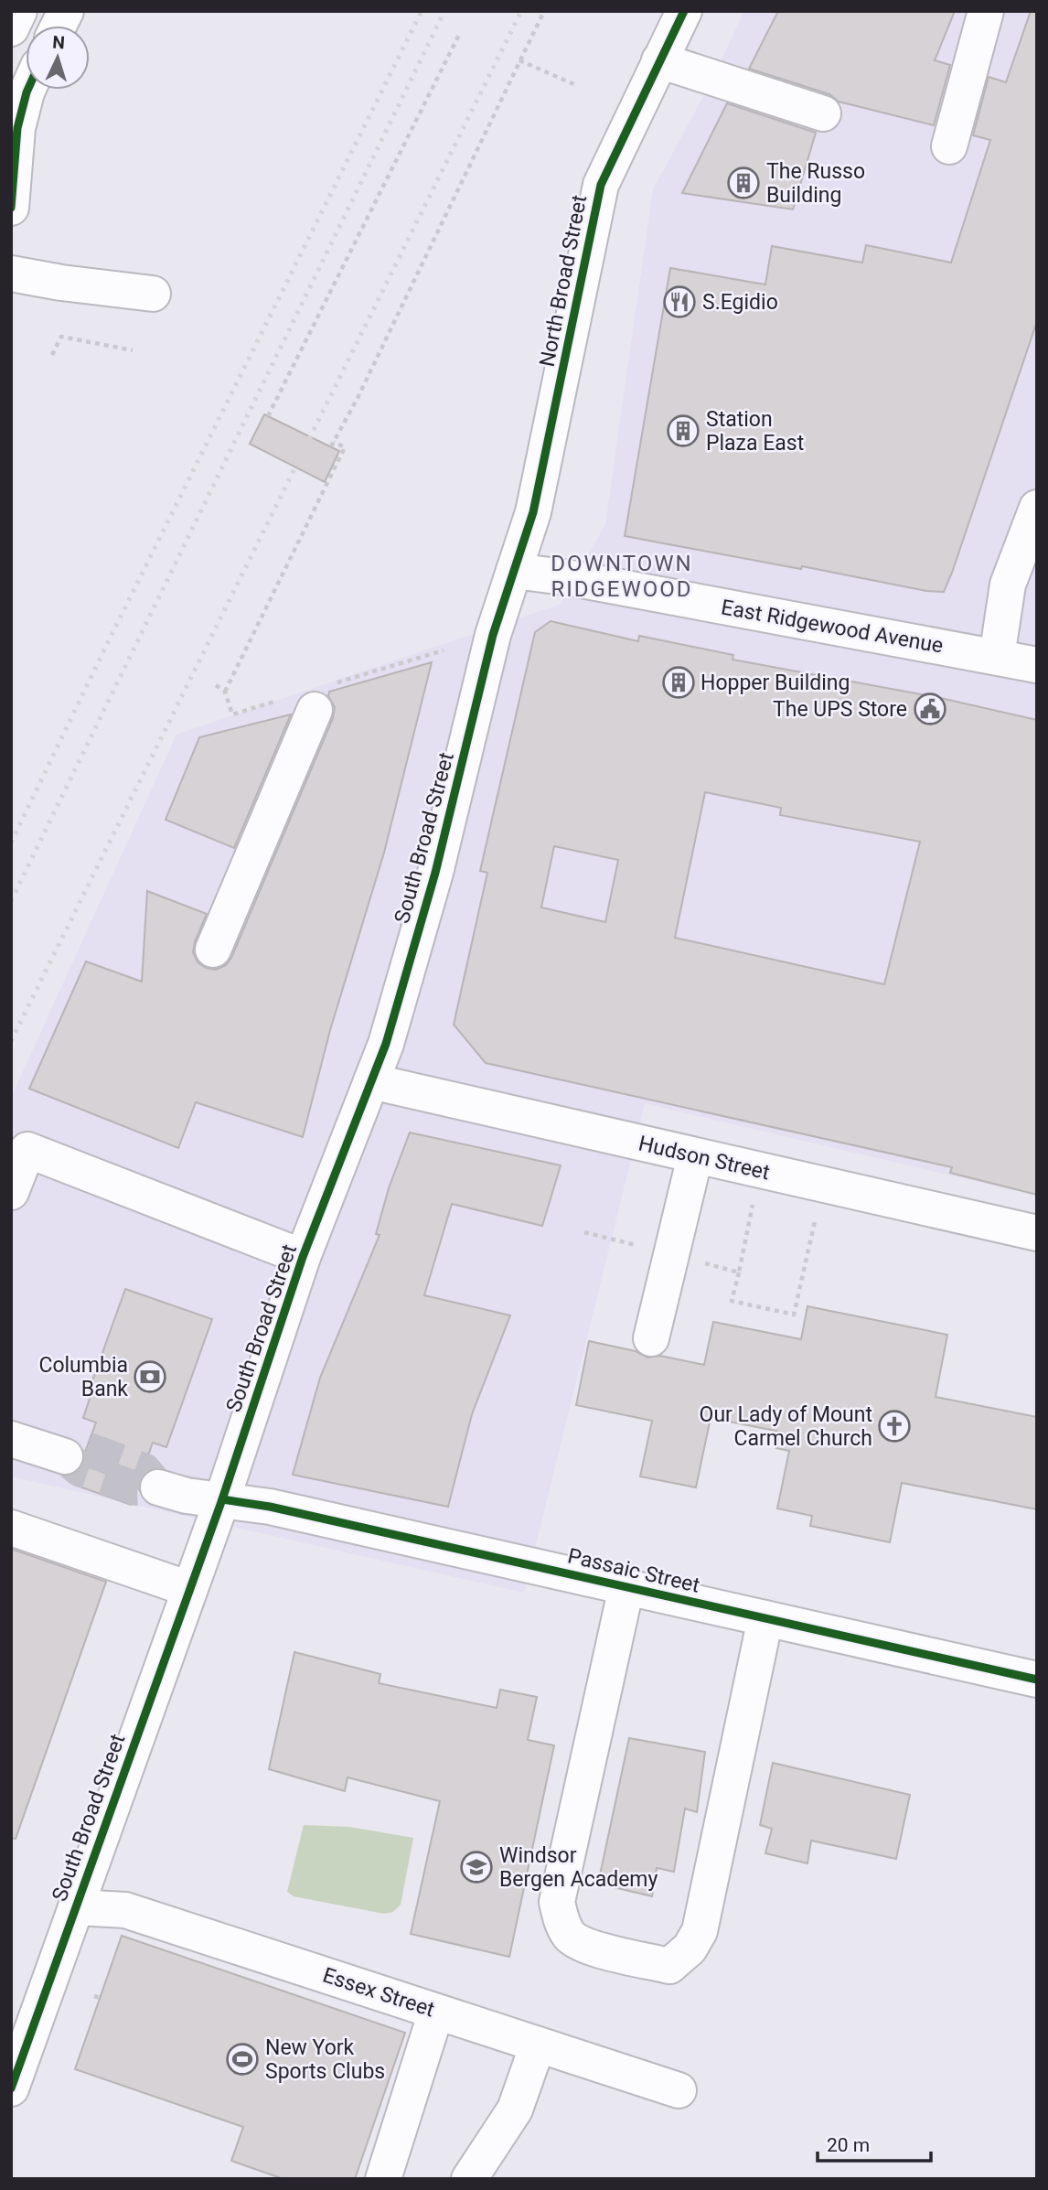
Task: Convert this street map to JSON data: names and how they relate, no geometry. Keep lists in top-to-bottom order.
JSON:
{
  "streets": {
    "street": [
      "North Broad Street",
      "East Ridgewood Avenue",
      "South Broad Street",
      "Hudson Street",
      "Passaic Street",
      "Essex Street"
    ]
  },
  "crossings": [
    ["North Broad Street", "East Ridgewood Avenue"],
    ["North Broad Street", "South Broad Street"],
    ["East Ridgewood Avenue", "South Broad Street"],
    ["South Broad Street", "Hudson Street"],
    ["South Broad Street", "Passaic Street"],
    ["South Broad Street", "Essex Street"]
  ],
  "districts": ["DOWNTOWN RIDGEWOOD"],
  "places": {
    "building": ["The Russo Building", "Station Plaza East", "Hopper Building"],
    "restaurant": ["S.Egidio"],
    "public building": ["The UPS Store"],
    "bank": ["Columbia Bank"],
    "church": ["Our Lady of Mount Carmel Church"],
    "school or university": ["Windsor Bergen Academy"],
    "sports": ["New York Sports Clubs"]
  },
  "scale_bar": "20 m",
  "north": "top"
}
